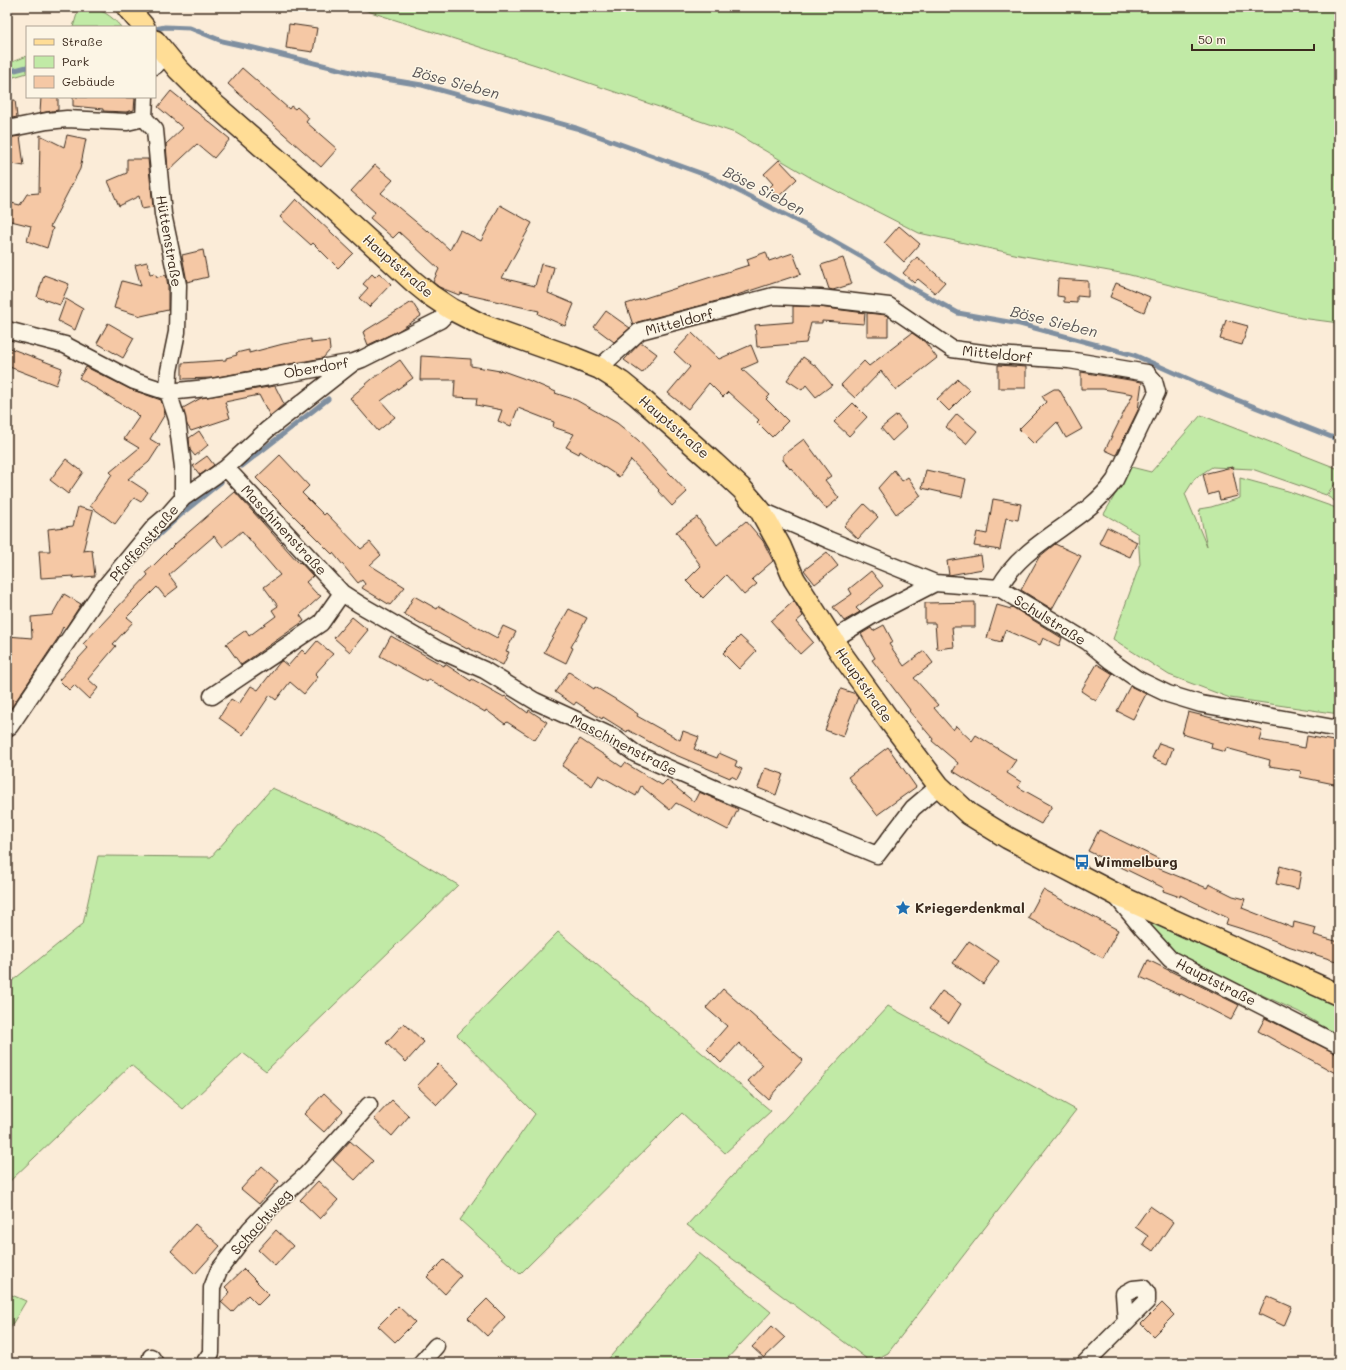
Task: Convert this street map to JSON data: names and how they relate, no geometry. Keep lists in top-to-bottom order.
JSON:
{
  "streets": {
    "main road": ["Hauptstraße"],
    "street": [
      "Hüttenstraße",
      "Mitteldorf",
      "Oberdorf",
      "Maschinenstraße",
      "Pfaffenstraße",
      "Schulstraße",
      "Schachtweg"
    ]
  },
  "crossings": [
    ["Hüttenstraße", "Oberdorf"],
    ["Hauptstraße", "Mitteldorf"],
    ["Hauptstraße", "Oberdorf"],
    ["Hauptstraße", "Maschinenstraße"],
    ["Hauptstraße", "Schulstraße"],
    ["Mitteldorf", "Schulstraße"],
    ["Oberdorf", "Pfaffenstraße"],
    ["Maschinenstraße", "Pfaffenstraße"]
  ],
  "water": ["Böse Sieben"],
  "places": {
    "bus stop": ["Wimmelburg"],
    "place": ["Kriegerdenkmal"]
  },
  "legend": ["Straße", "Park", "Gebäude"],
  "scale_bar": "50 m"
}
